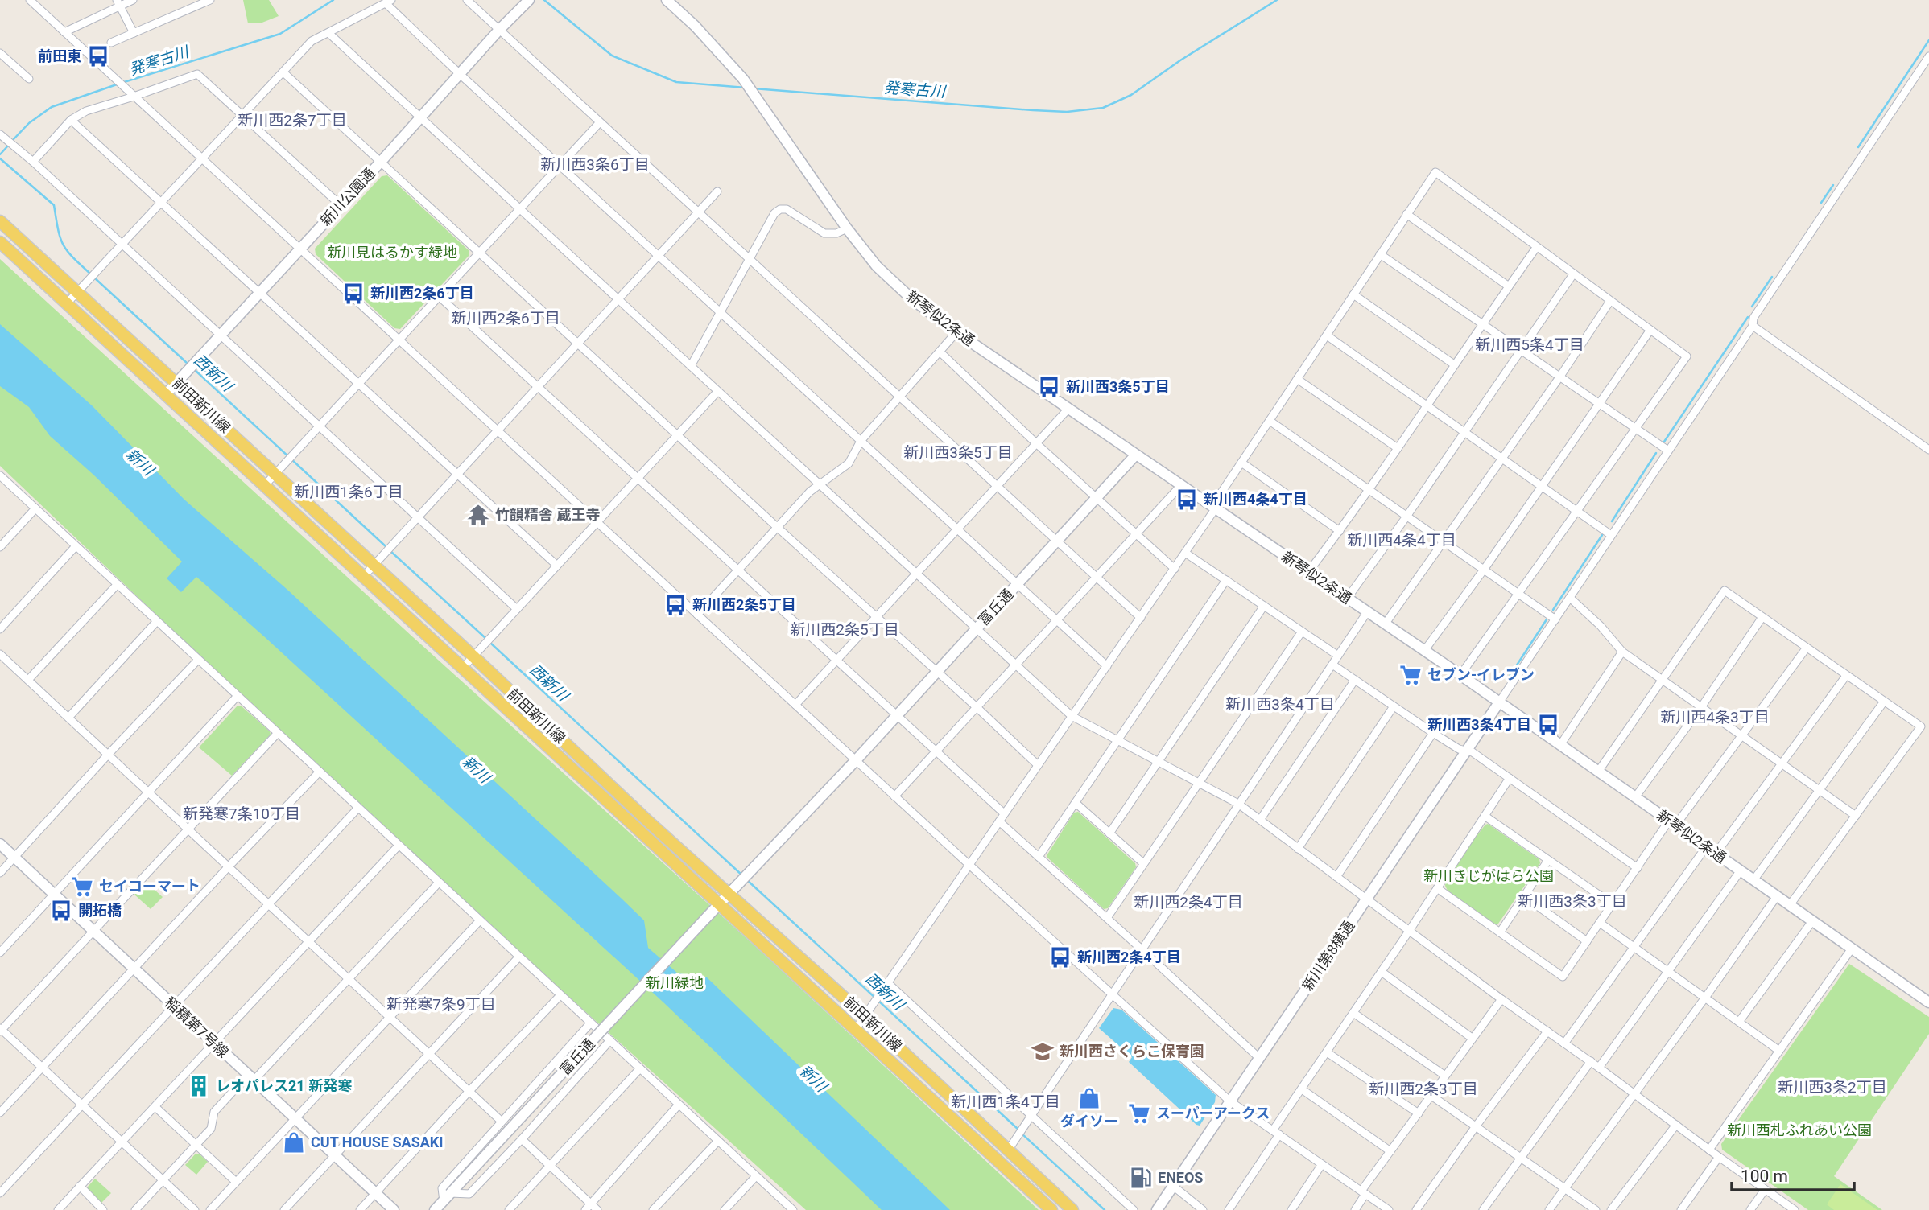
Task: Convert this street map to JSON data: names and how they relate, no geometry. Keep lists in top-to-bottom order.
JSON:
{
  "streets": {
    "main road": ["前田新川線"],
    "street": [
      "新川公園通",
      "新琴似2条通",
      "富丘通",
      "新川第8横通",
      "稲積第7号線"
    ]
  },
  "crossings": [
    ["新川公園通", "前田新川線"],
    ["新琴似2条通", "富丘通"],
    ["新琴似2条通", "新川第8横通"],
    ["前田新川線", "富丘通"]
  ],
  "districts": [
    "新川西2条7丁目",
    "新川西3条6丁目",
    "新川西2条6丁目",
    "新川西5条4丁目",
    "新川西3条5丁目",
    "新川西1条6丁目",
    "新川西4条4丁目",
    "新川西2条5丁目",
    "新川西3条4丁目",
    "新川西4条3丁目",
    "新発寒7条10丁目",
    "新川西3条3丁目",
    "新川西2条4丁目",
    "新発寒7条9丁目",
    "新川西3条2丁目",
    "新川西2条3丁目",
    "新川西1条4丁目"
  ],
  "water": ["発寒古川", "西新川", "新川"],
  "parks": [
    "新川見はるかす緑地",
    "新川きじがはら公園",
    "新川緑地",
    "新川西札ふれあい公園"
  ],
  "places": {
    "bus stop": [
      "前田東",
      "新川西2条6丁目",
      "新川西3条5丁目",
      "新川西4条4丁目",
      "新川西2条5丁目",
      "新川西3条4丁目",
      "開拓橋",
      "新川西2条4丁目"
    ],
    "temple": ["竹韻精舎 蔵王寺"],
    "supermarket": ["セブン-イレブン", "セイコーマート", "スーパーアークス"],
    "school or university": ["新川西さくらこ保育園"],
    "building": ["レオパレス21 新発寒"],
    "shop": ["ダイソー", "CUT HOUSE SASAKI"],
    "fuel station": ["ENEOS"]
  },
  "scale_bar": "100 m"
}
